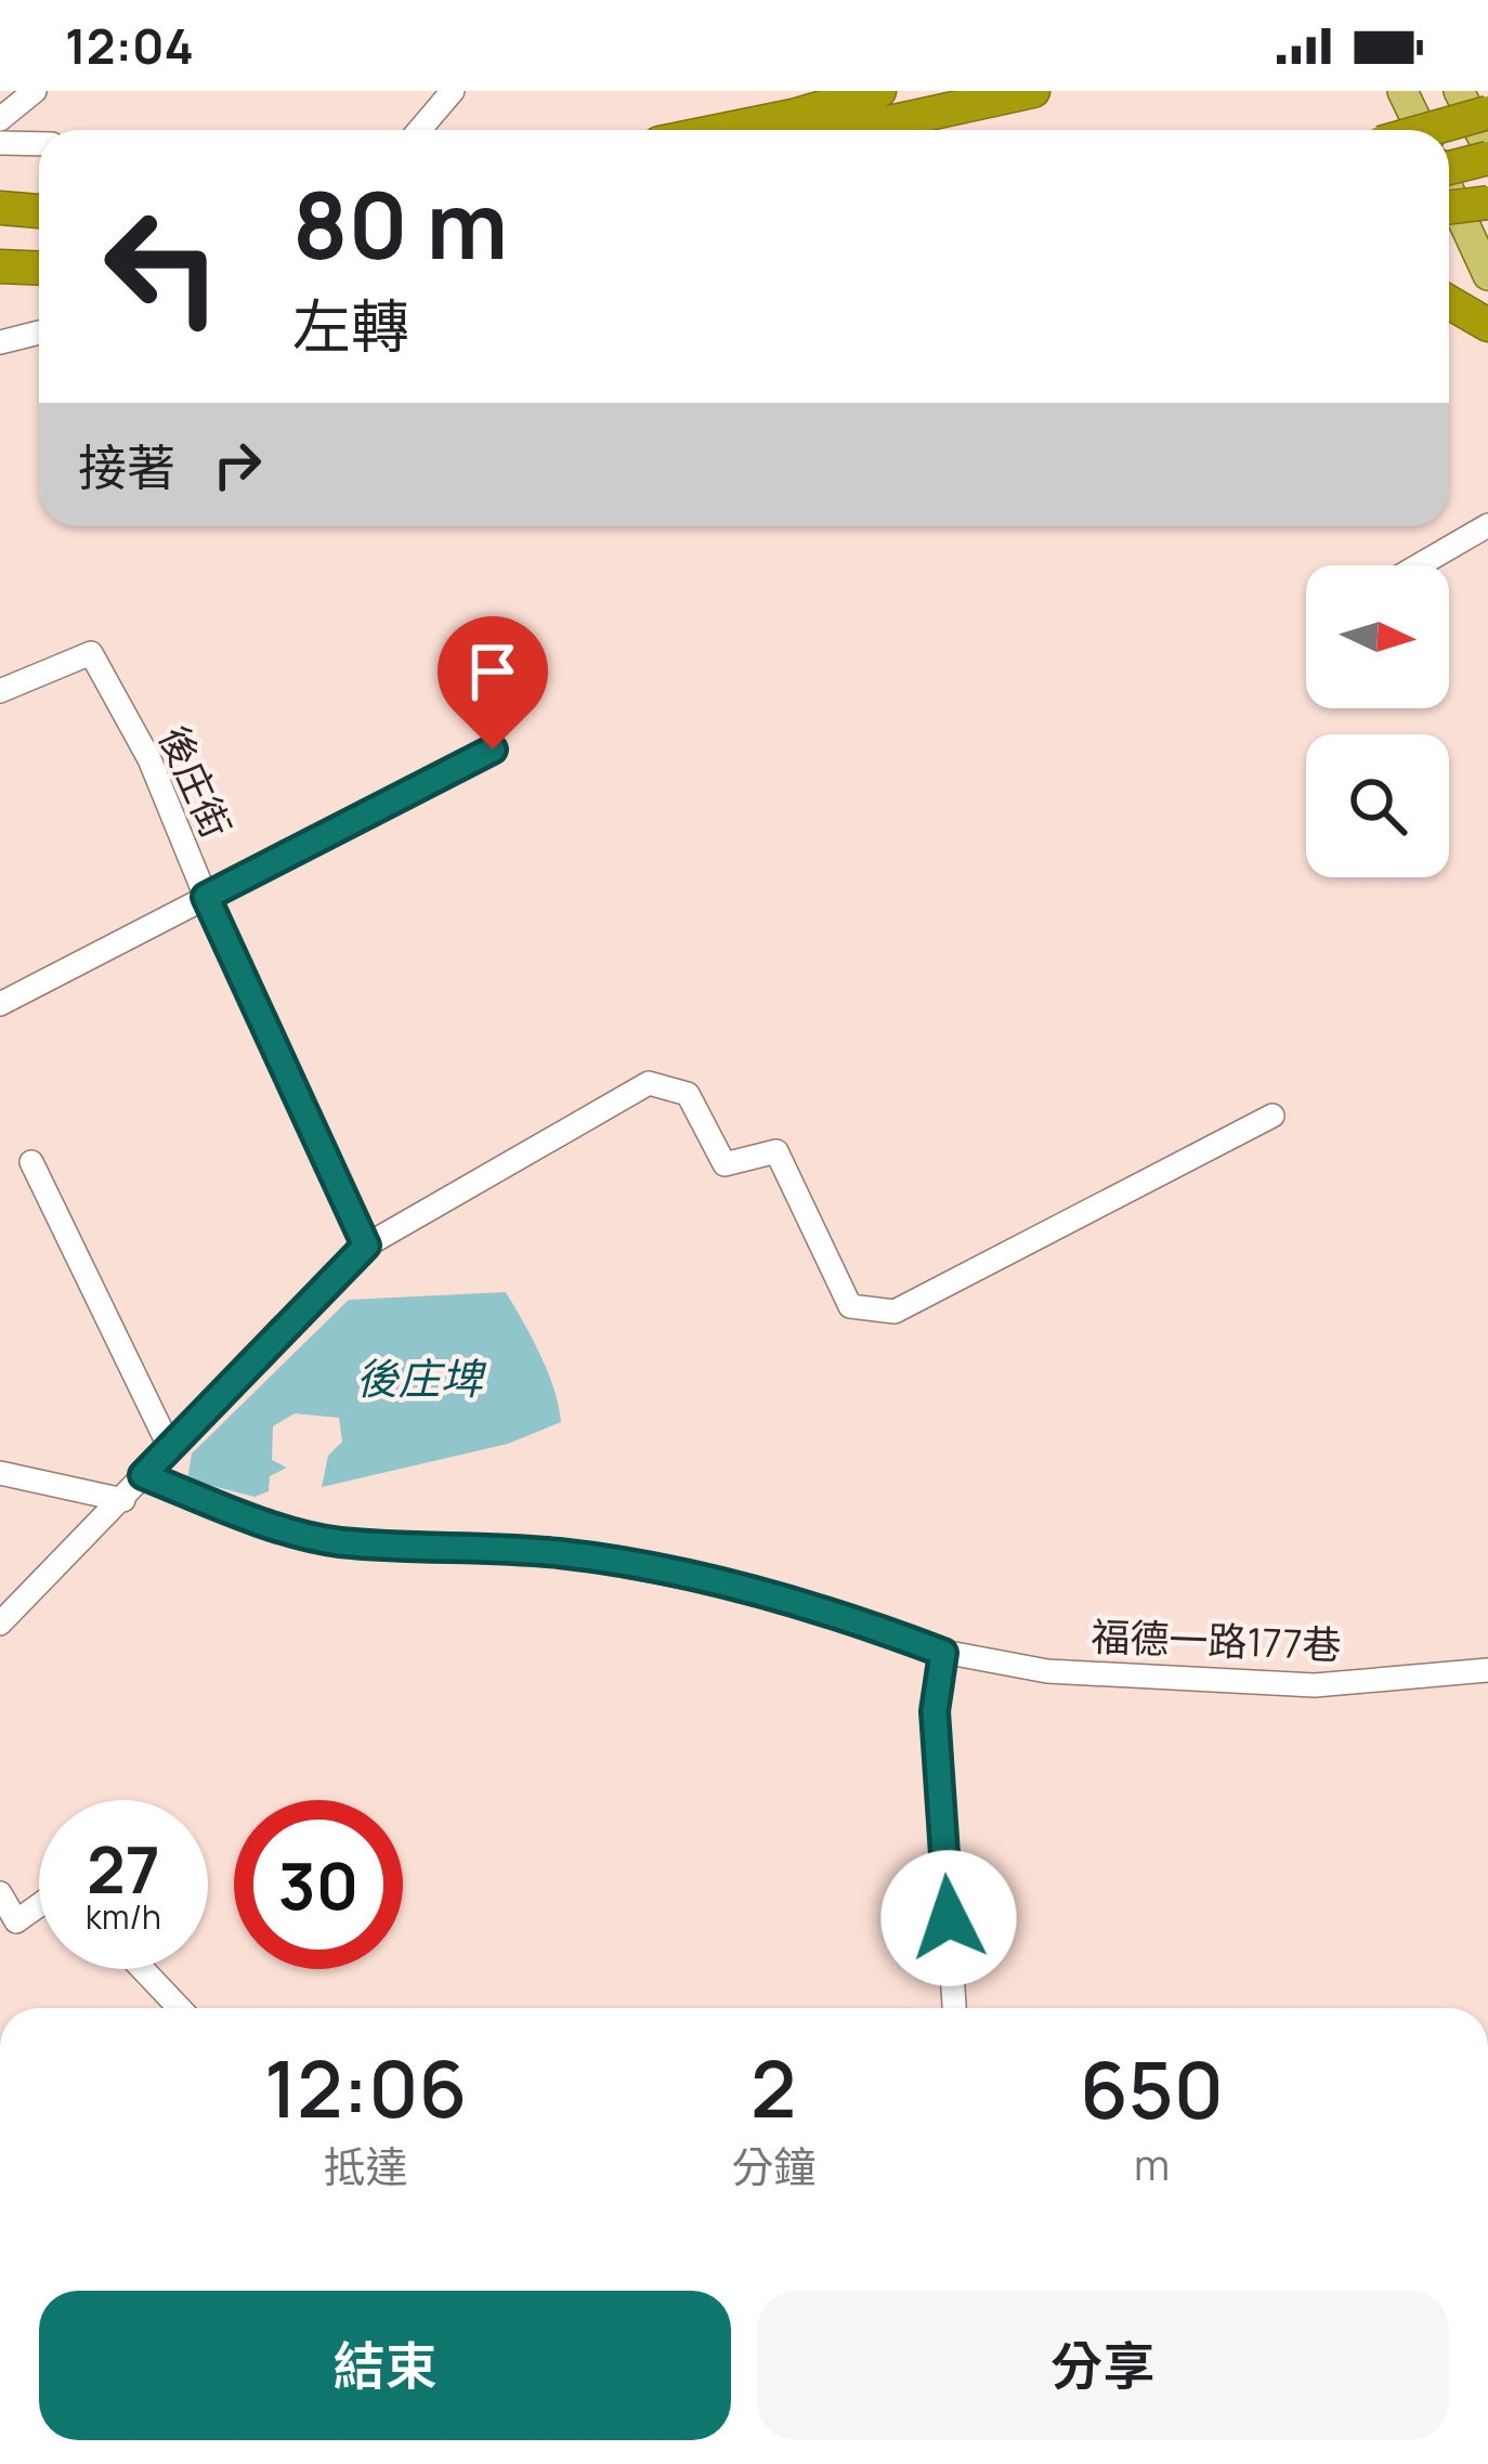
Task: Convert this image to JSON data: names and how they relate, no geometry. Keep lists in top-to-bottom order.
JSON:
{
  "streets": {
    "street": ["後庄街", "福德一路177巷"]
  },
  "water": ["後庄埤"],
  "north": "right",
  "page": {
    "status": "12:04",
    "turn": ["80 m", "左轉"],
    "then": "接著",
    "speed": "27 km/h",
    "limit": "30",
    "eta": [
      "12:06",
      "抵達",
      "2",
      "分鐘",
      "650",
      "m"
    ],
    "buttons": ["結束", "分享"]
  }
}
